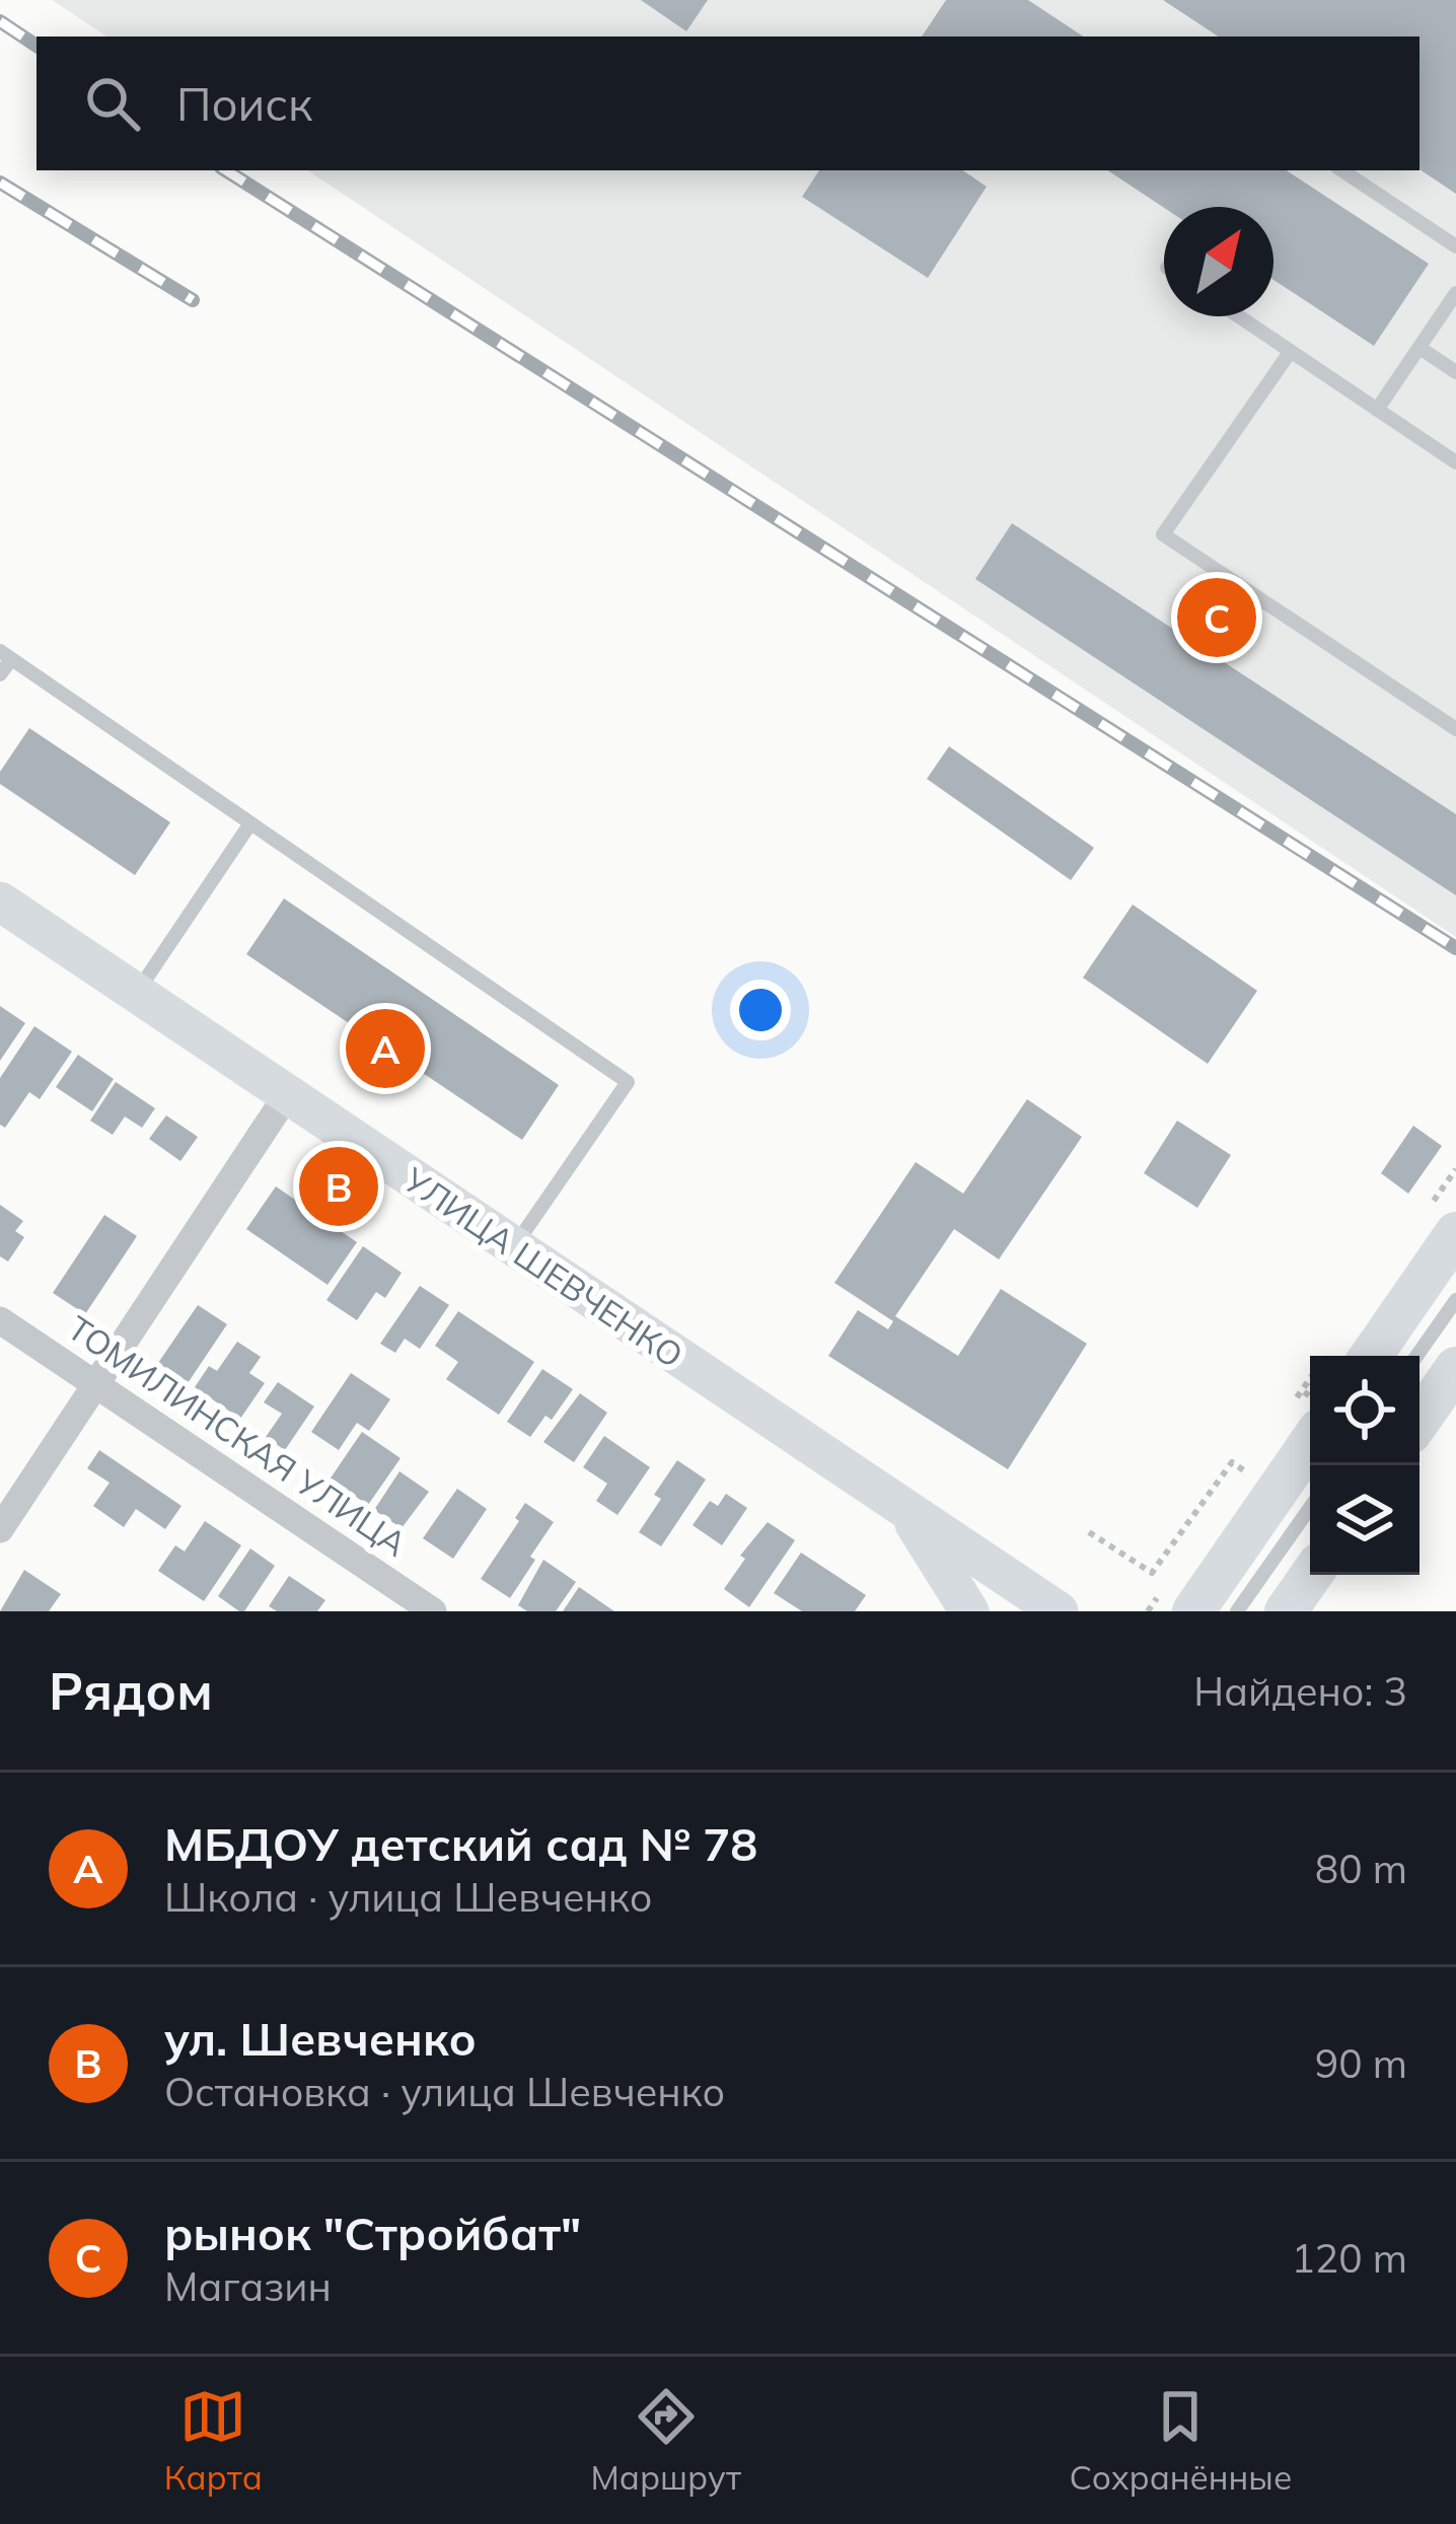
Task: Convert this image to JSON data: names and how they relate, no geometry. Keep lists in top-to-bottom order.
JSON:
{
  "streets": {
    "main road": ["УЛИЦА ШЕВЧЕНКО"],
    "street": ["ТОМИЛИНСКАЯ УЛИЦА"]
  },
  "north": "top right",
  "page": {
    "search": "Поиск",
    "pins": ["C", "A", "B"],
    "heading": ["Рядом", "Найдено: 3"],
    "list": [
      {
        "mark": "A",
        "name": "МБДОУ детский сад № 78",
        "note": "Школа · улица Шевченко",
        "value": "80 m"
      },
      {
        "mark": "B",
        "name": "ул. Шевченко",
        "note": "Остановка · улица Шевченко",
        "value": "90 m"
      },
      {
        "mark": "C",
        "name": "рынок \"Стройбат\"",
        "note": "Магазин",
        "value": "120 m"
      }
    ],
    "nav": ["Карта", "Маршрут", "Сохранённые"]
  }
}
